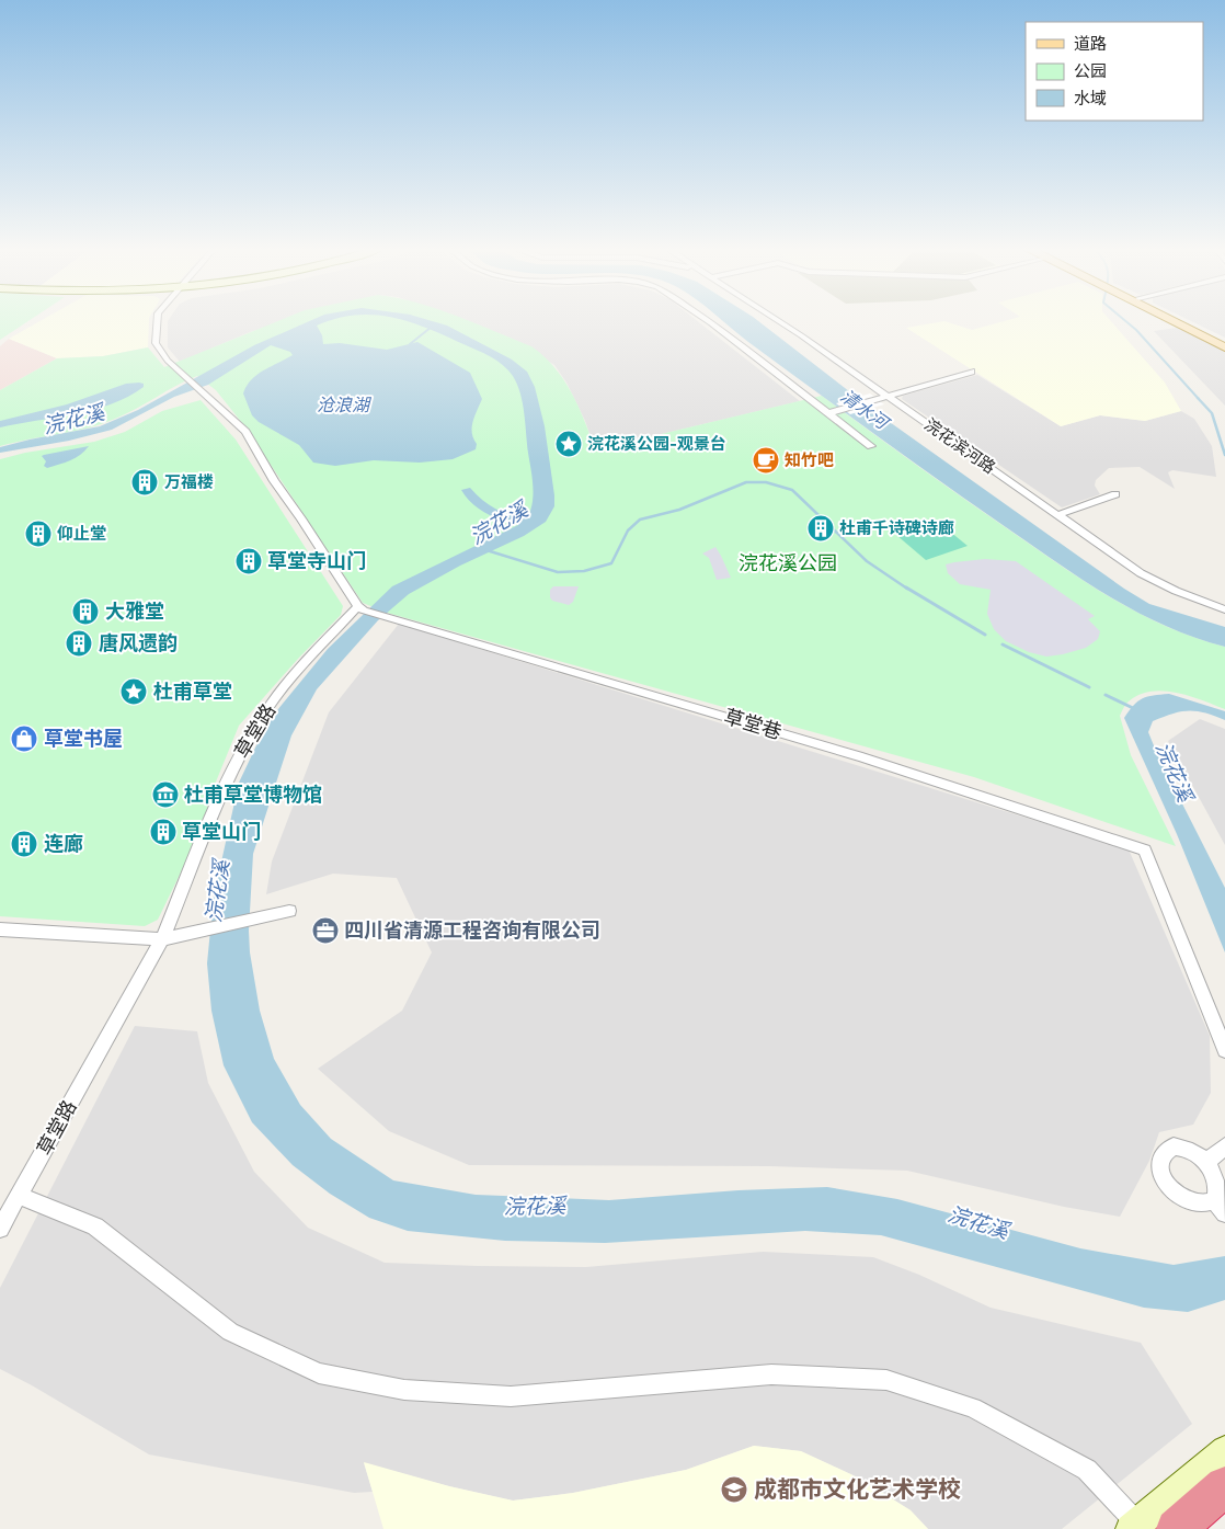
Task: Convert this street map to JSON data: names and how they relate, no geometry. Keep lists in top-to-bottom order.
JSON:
{
  "streets": {
    "street": ["浣花滨河路", "草堂巷", "草堂路"]
  },
  "crossings": [
    ["草堂巷", "草堂路"]
  ],
  "water": ["沧浪湖", "清水河", "浣花溪"],
  "parks": ["浣花溪公园"],
  "places": {
    "place": ["浣花溪公园-观景台", "杜甫草堂"],
    "cafe": ["知竹吧"],
    "building": [
      "万福楼",
      "杜甫千诗碑诗廊",
      "仰止堂",
      "草堂寺山门",
      "大雅堂",
      "唐风遗韵",
      "草堂山门",
      "连廊"
    ],
    "shop": ["草堂书屋"],
    "museum": ["杜甫草堂博物馆"],
    "office": ["四川省清源工程咨询有限公司"],
    "school or university": ["成都市文化艺术学校"]
  },
  "legend": ["道路", "公园", "水域"]
}
